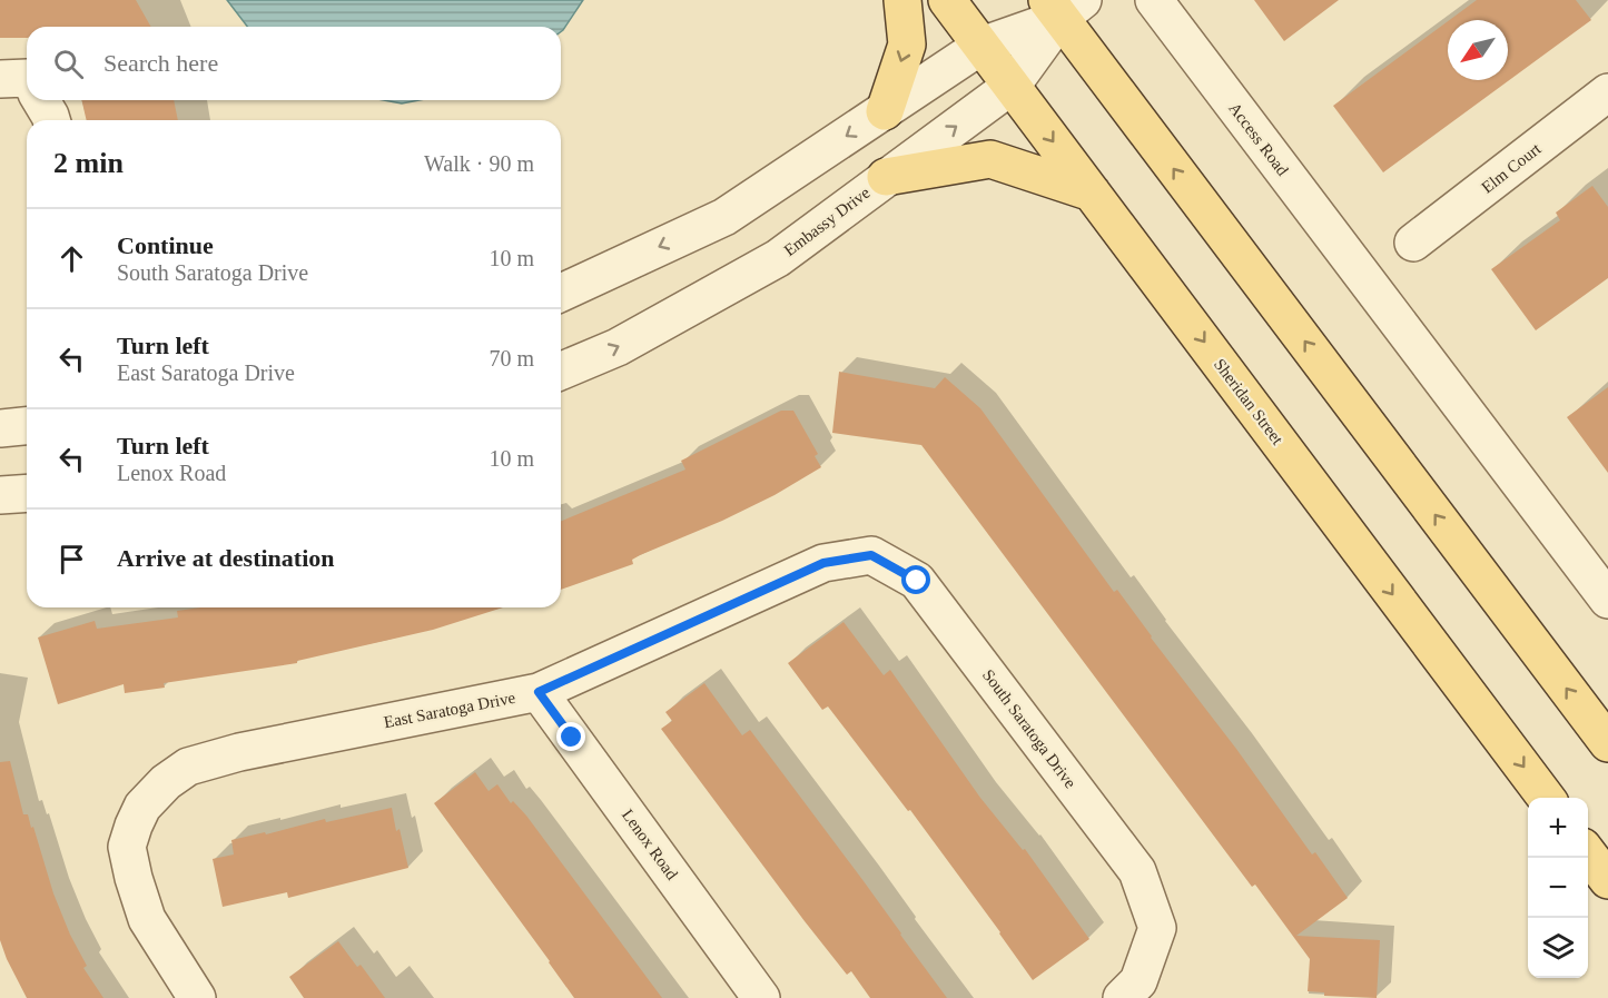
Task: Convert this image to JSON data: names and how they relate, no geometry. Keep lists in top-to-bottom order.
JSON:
{
  "streets": {
    "main road": ["Sheridan Street"],
    "street": [
      "Access Road",
      "Elm Court",
      "Embassy Drive",
      "East Saratoga Drive",
      "South Saratoga Drive",
      "Lenox Road"
    ]
  },
  "crossings": [
    ["Embassy Drive", "Sheridan Street"],
    ["East Saratoga Drive", "South Saratoga Drive"],
    ["East Saratoga Drive", "Lenox Road"]
  ],
  "north": "bottom left",
  "page": {
    "search": "Search here",
    "heading": ["2 min", "Walk · 90 m"],
    "list": [
      ["Continue", "South Saratoga Drive", "10 m"],
      ["Turn left", "East Saratoga Drive", "70 m"],
      ["Turn left", "Lenox Road", "10 m"],
      "Arrive at destination"
    ],
    "map_buttons": ["+", "−"]
  }
}
